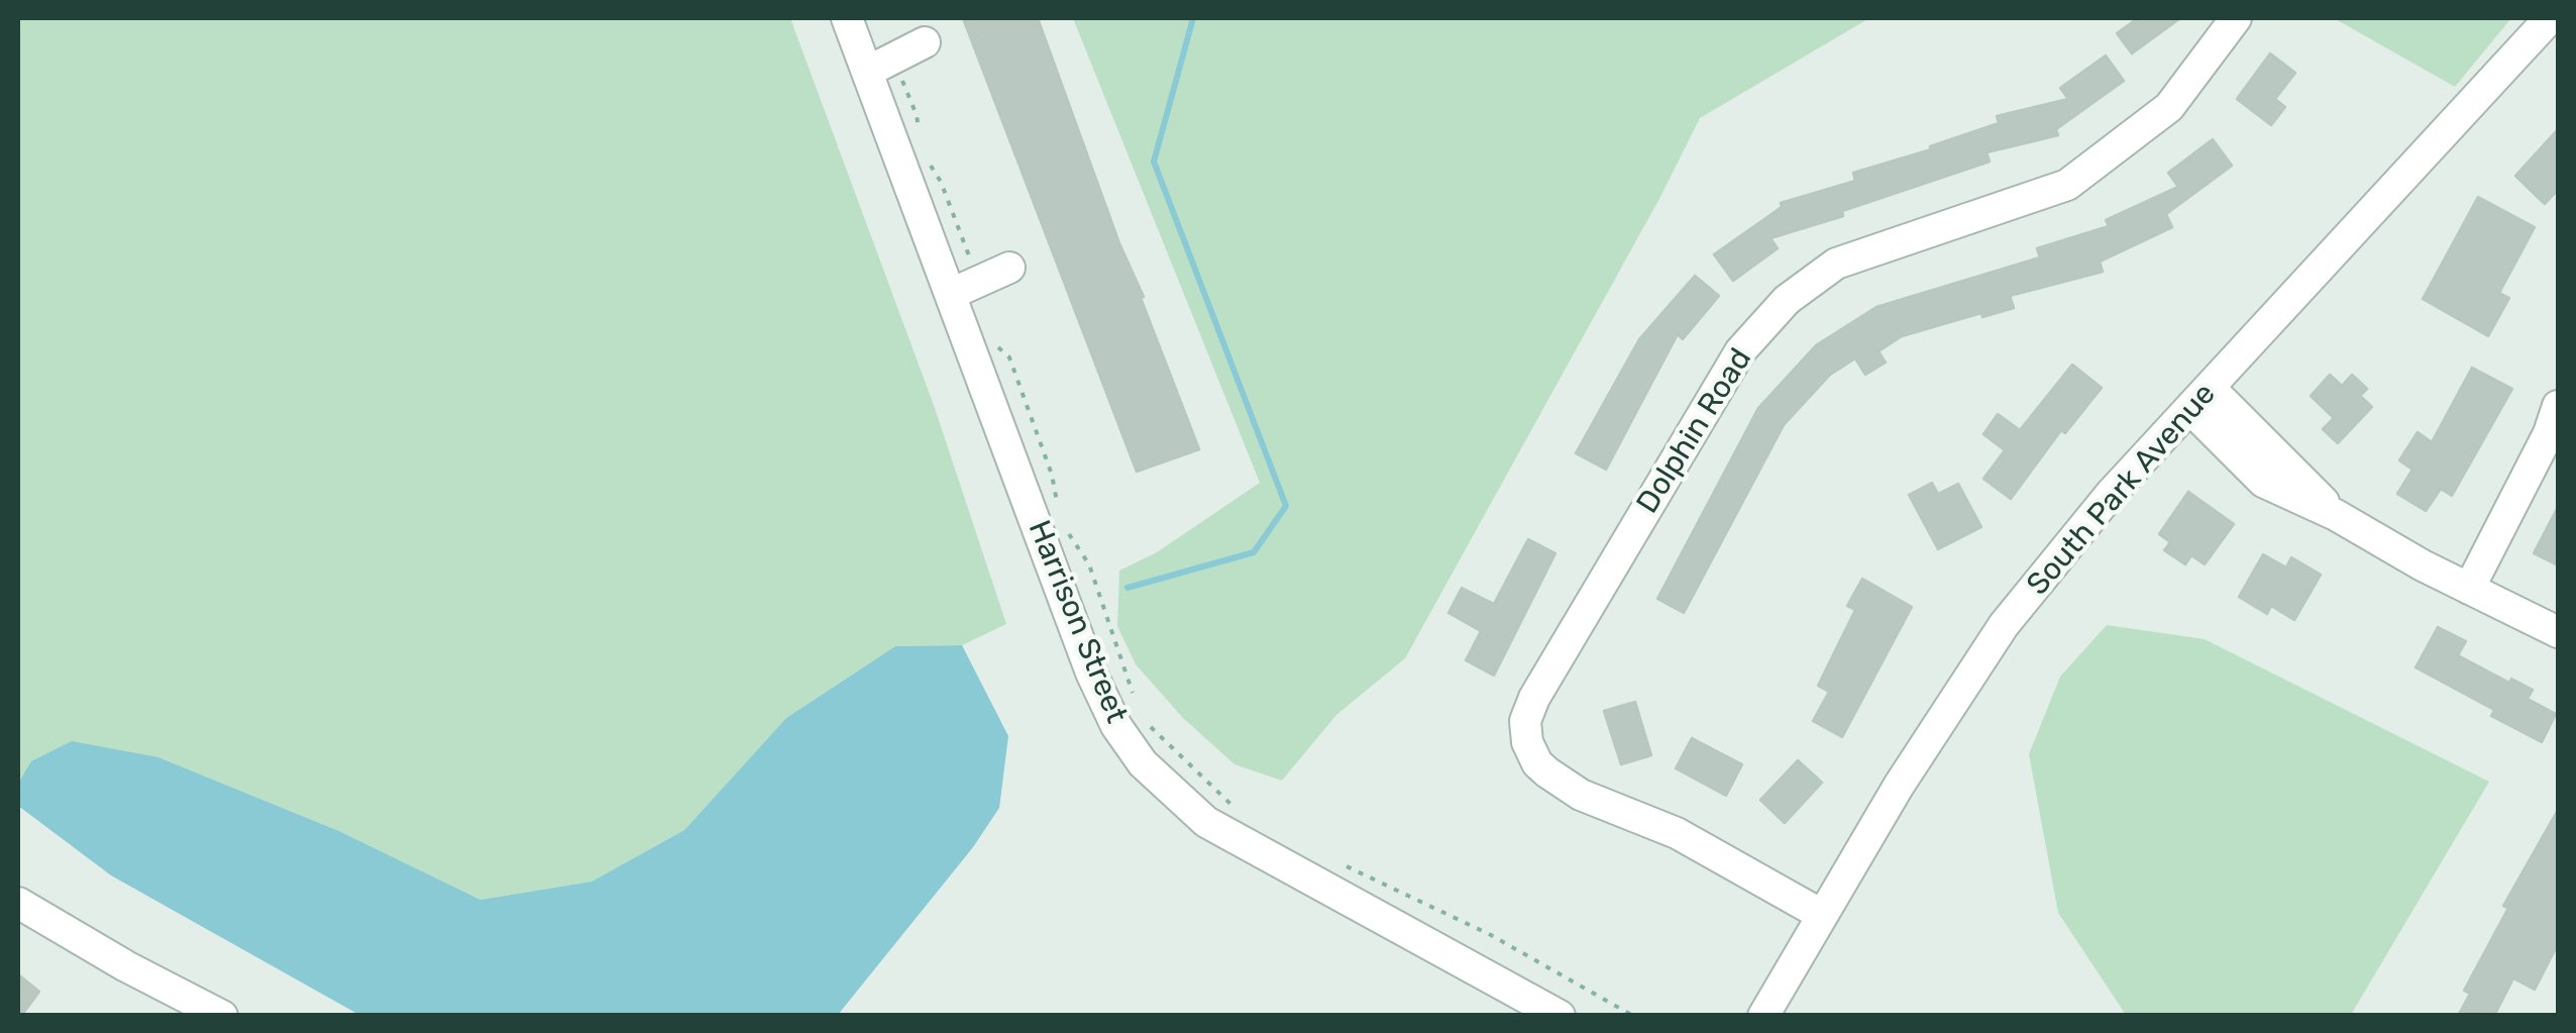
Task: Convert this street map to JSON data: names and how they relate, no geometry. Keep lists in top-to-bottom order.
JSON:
{
  "streets": {
    "street": ["Dolphin Road", "South Park Avenue", "Harrison Street"]
  },
  "crossings": [
    ["Dolphin Road", "South Park Avenue"]
  ]
}
